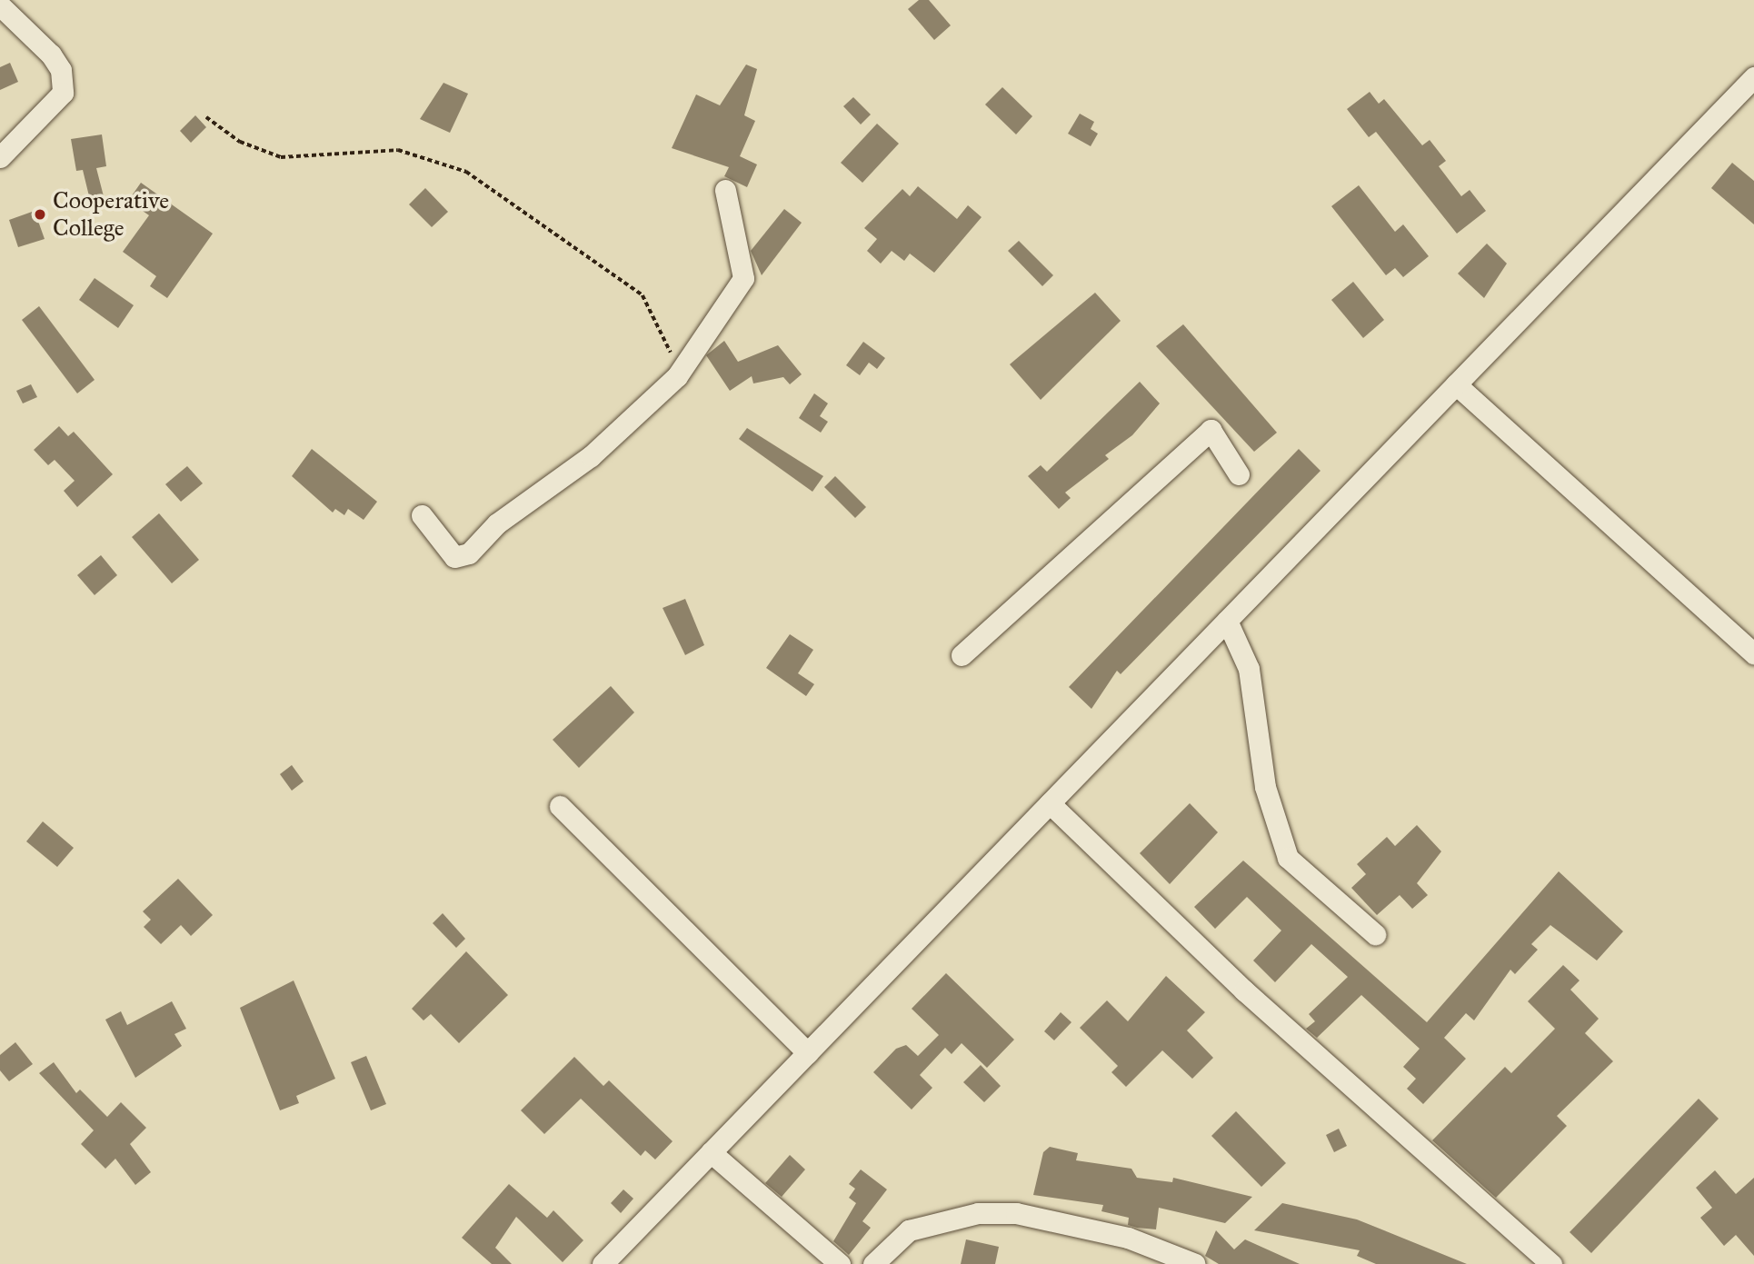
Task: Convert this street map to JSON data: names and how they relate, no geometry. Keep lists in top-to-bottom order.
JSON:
{
  "places": ["Cooperative College"]
}
